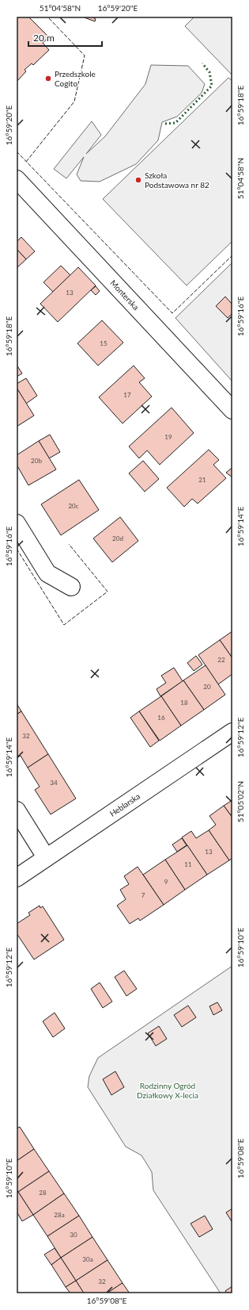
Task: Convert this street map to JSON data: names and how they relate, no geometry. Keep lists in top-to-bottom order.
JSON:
{
  "streets": {
    "street": ["Monterska", "Heblarska"]
  },
  "parks": ["Rodzinny Ogród Działkowy X-lecia"],
  "places": ["Przedszkole Cogito", "Szkoła Podstawowa nr 82"],
  "house_numbers": [
    "13",
    "15",
    "17",
    "19",
    "20b",
    "21",
    "20c",
    "20d",
    "22",
    "20",
    "18",
    "16",
    "32",
    "34",
    "13",
    "11",
    "9",
    "7",
    "28",
    "28a",
    "30",
    "30a",
    "32"
  ],
  "scale_bar": "20 m",
  "coordinates": [
    "51°04'58\"N",
    "16°59'20\"E",
    "16°59'18\"E",
    "16°59'16\"E",
    "16°59'14\"E",
    "16°59'12\"E",
    "51°05'02\"N",
    "16°59'10\"E",
    "16°59'08\"E"
  ]
}
